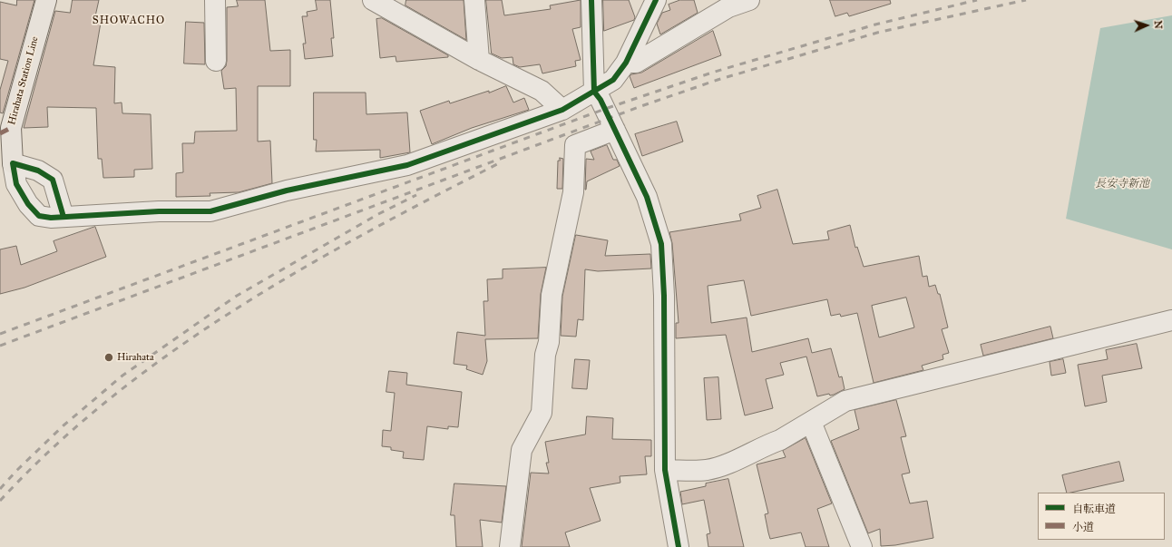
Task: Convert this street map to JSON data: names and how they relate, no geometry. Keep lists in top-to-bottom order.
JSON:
{
  "streets": {
    "main road": ["Hirahata Station Line"]
  },
  "districts": ["SHOWACHO"],
  "water": ["長安寺新池"],
  "places": ["Hirahata"],
  "legend": ["自転車道", "小道"],
  "north": "right"
}
